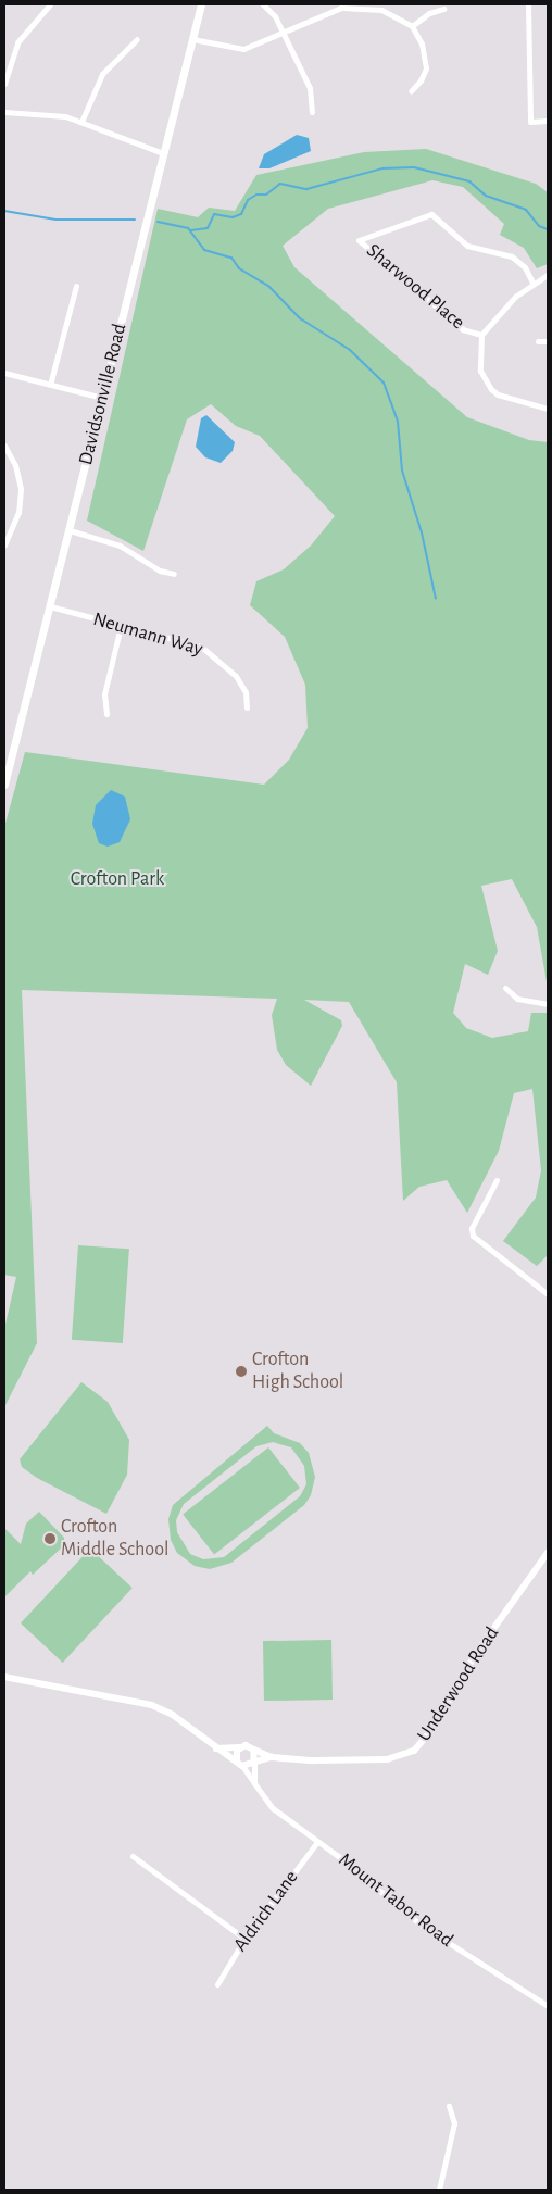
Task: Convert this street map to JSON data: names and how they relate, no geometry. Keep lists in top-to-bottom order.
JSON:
{
  "streets": {
    "main road": ["Davidsonville Road"],
    "street": [
      "Sharwood Place",
      "Neumann Way",
      "Underwood Road",
      "Mount Tabor Road",
      "Aldrich Lane"
    ]
  },
  "crossings": [
    ["Davidsonville Road", "Neumann Way"],
    ["Underwood Road", "Mount Tabor Road"],
    ["Mount Tabor Road", "Aldrich Lane"]
  ],
  "parks": ["Crofton Park"],
  "places": ["Crofton High School", "Crofton Middle School"]
}
